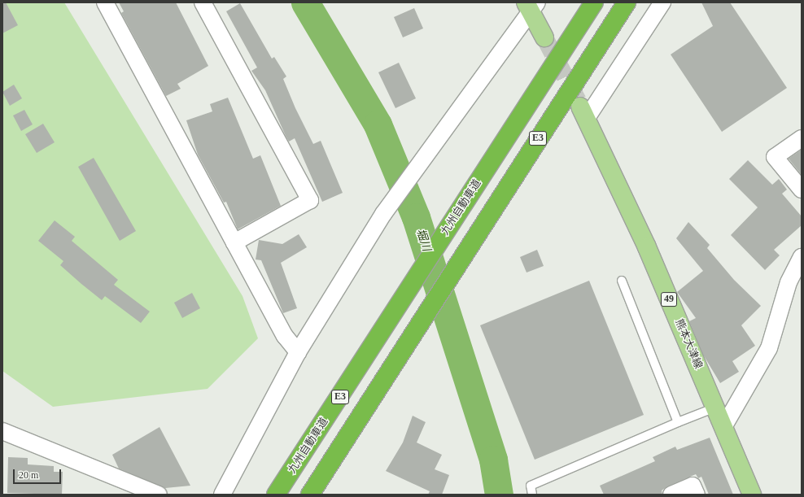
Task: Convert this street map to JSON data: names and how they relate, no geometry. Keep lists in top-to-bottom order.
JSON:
{
  "streets": {
    "highway": ["E3", "九州自動車道"],
    "main road": ["49", "熊本大津線"]
  },
  "water": ["堀川"],
  "scale_bar": "20 m"
}
